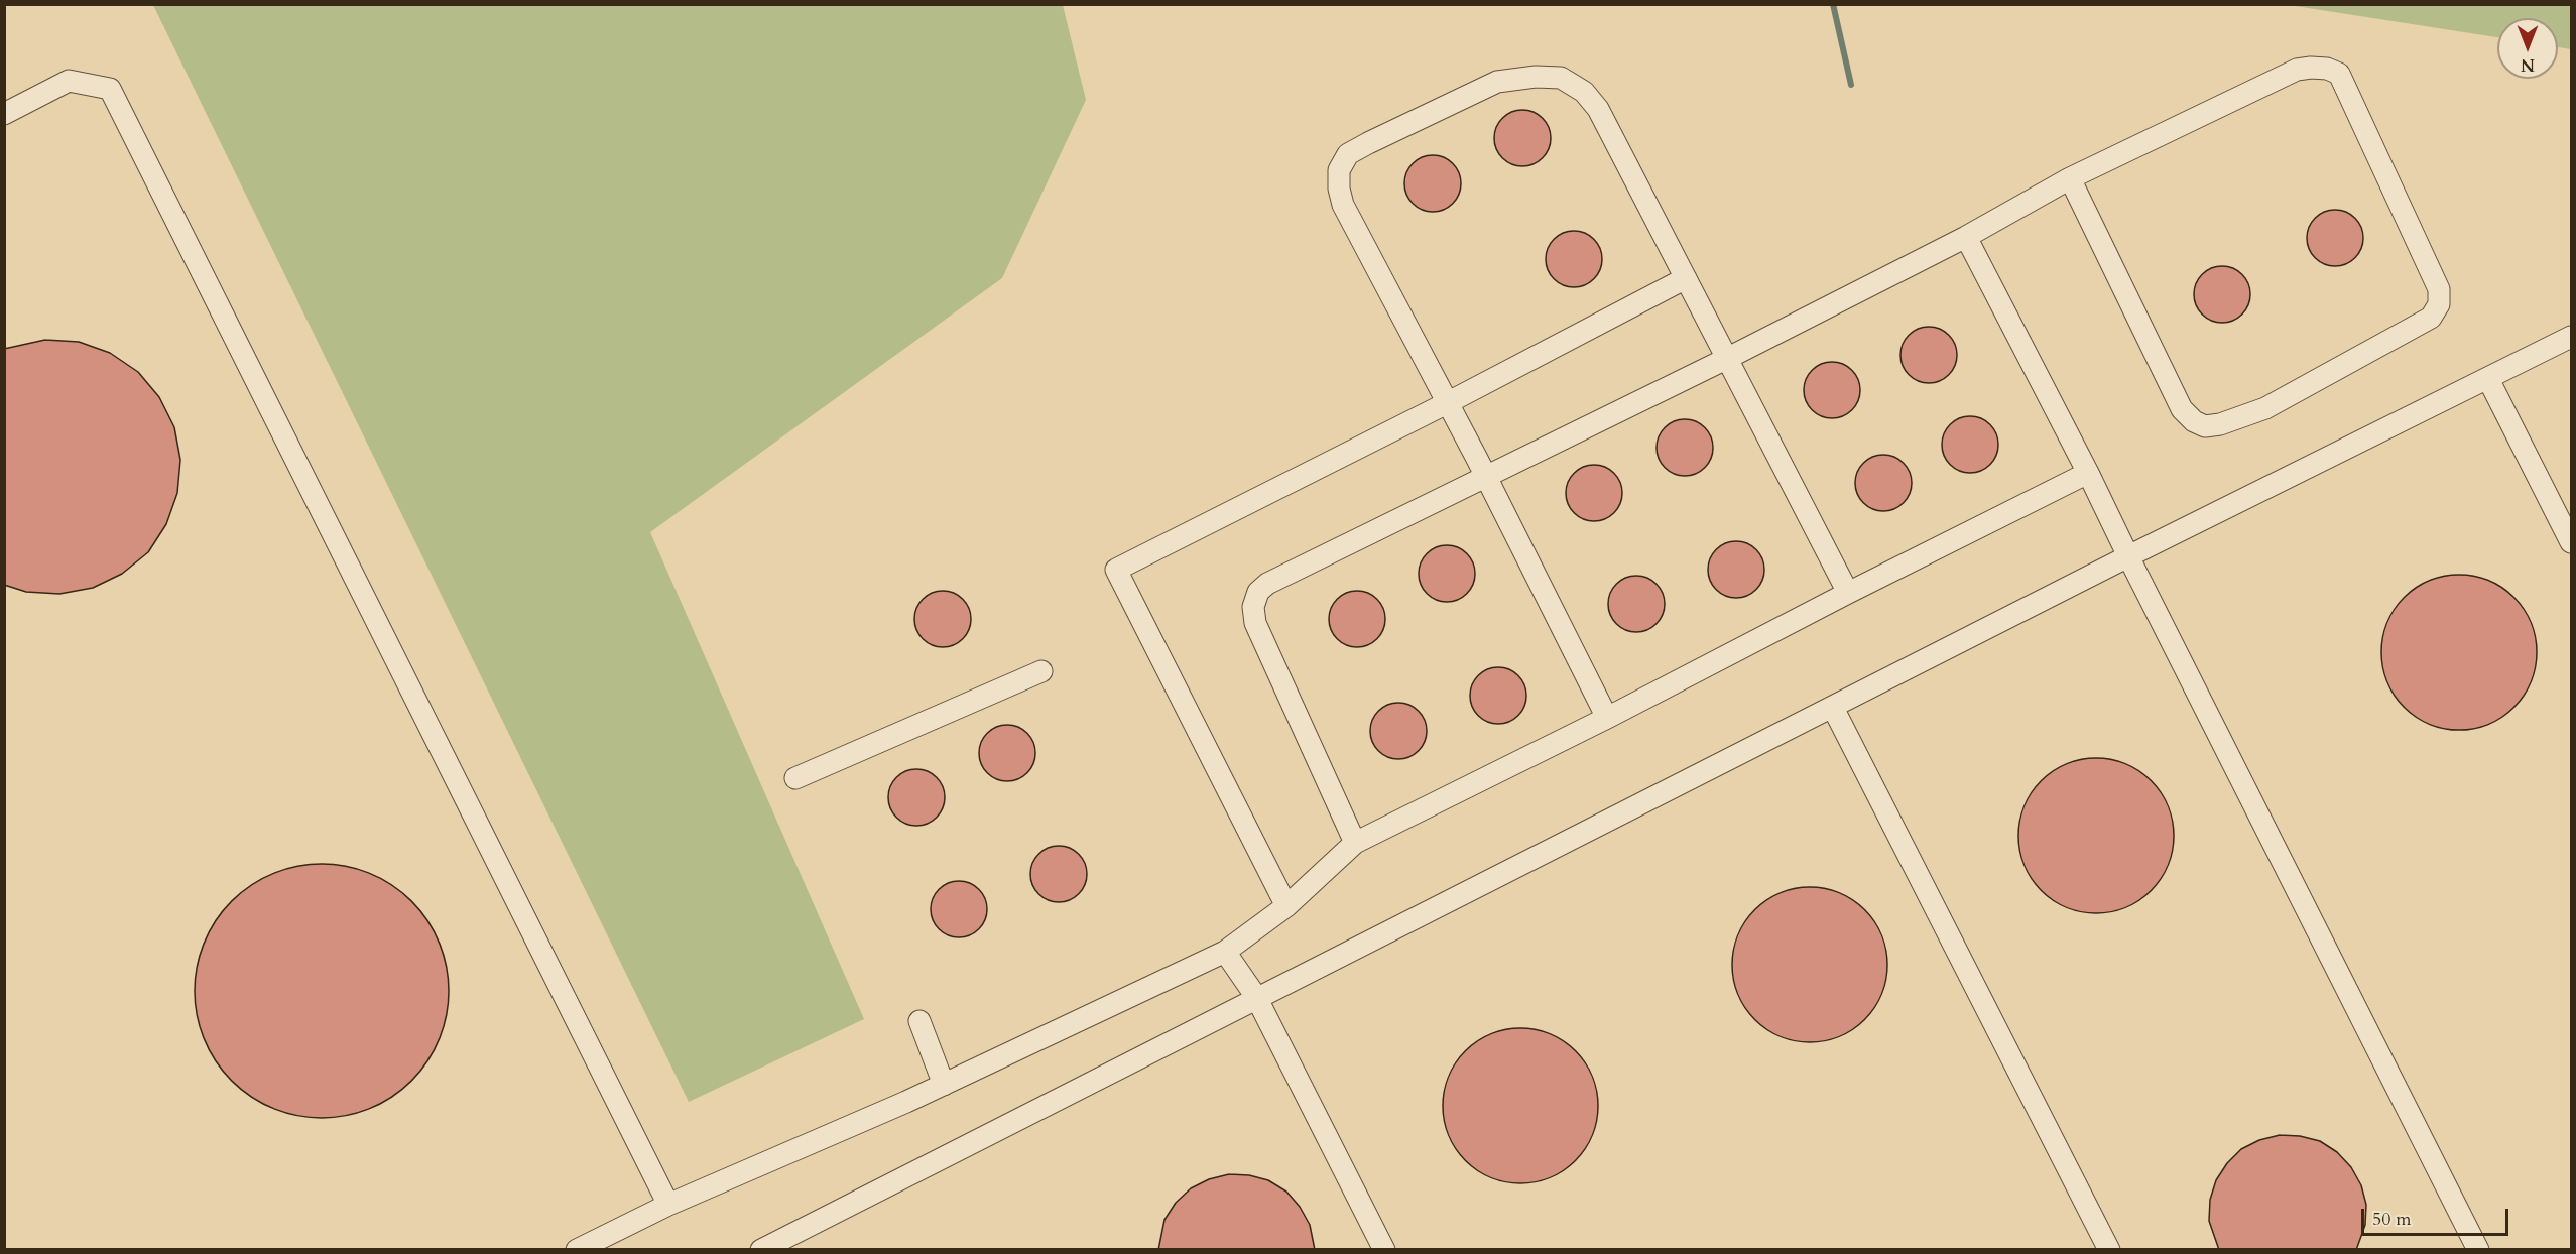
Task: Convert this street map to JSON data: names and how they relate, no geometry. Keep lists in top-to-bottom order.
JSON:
{
  "scale_bar": "50 m",
  "north": "bottom"
}
